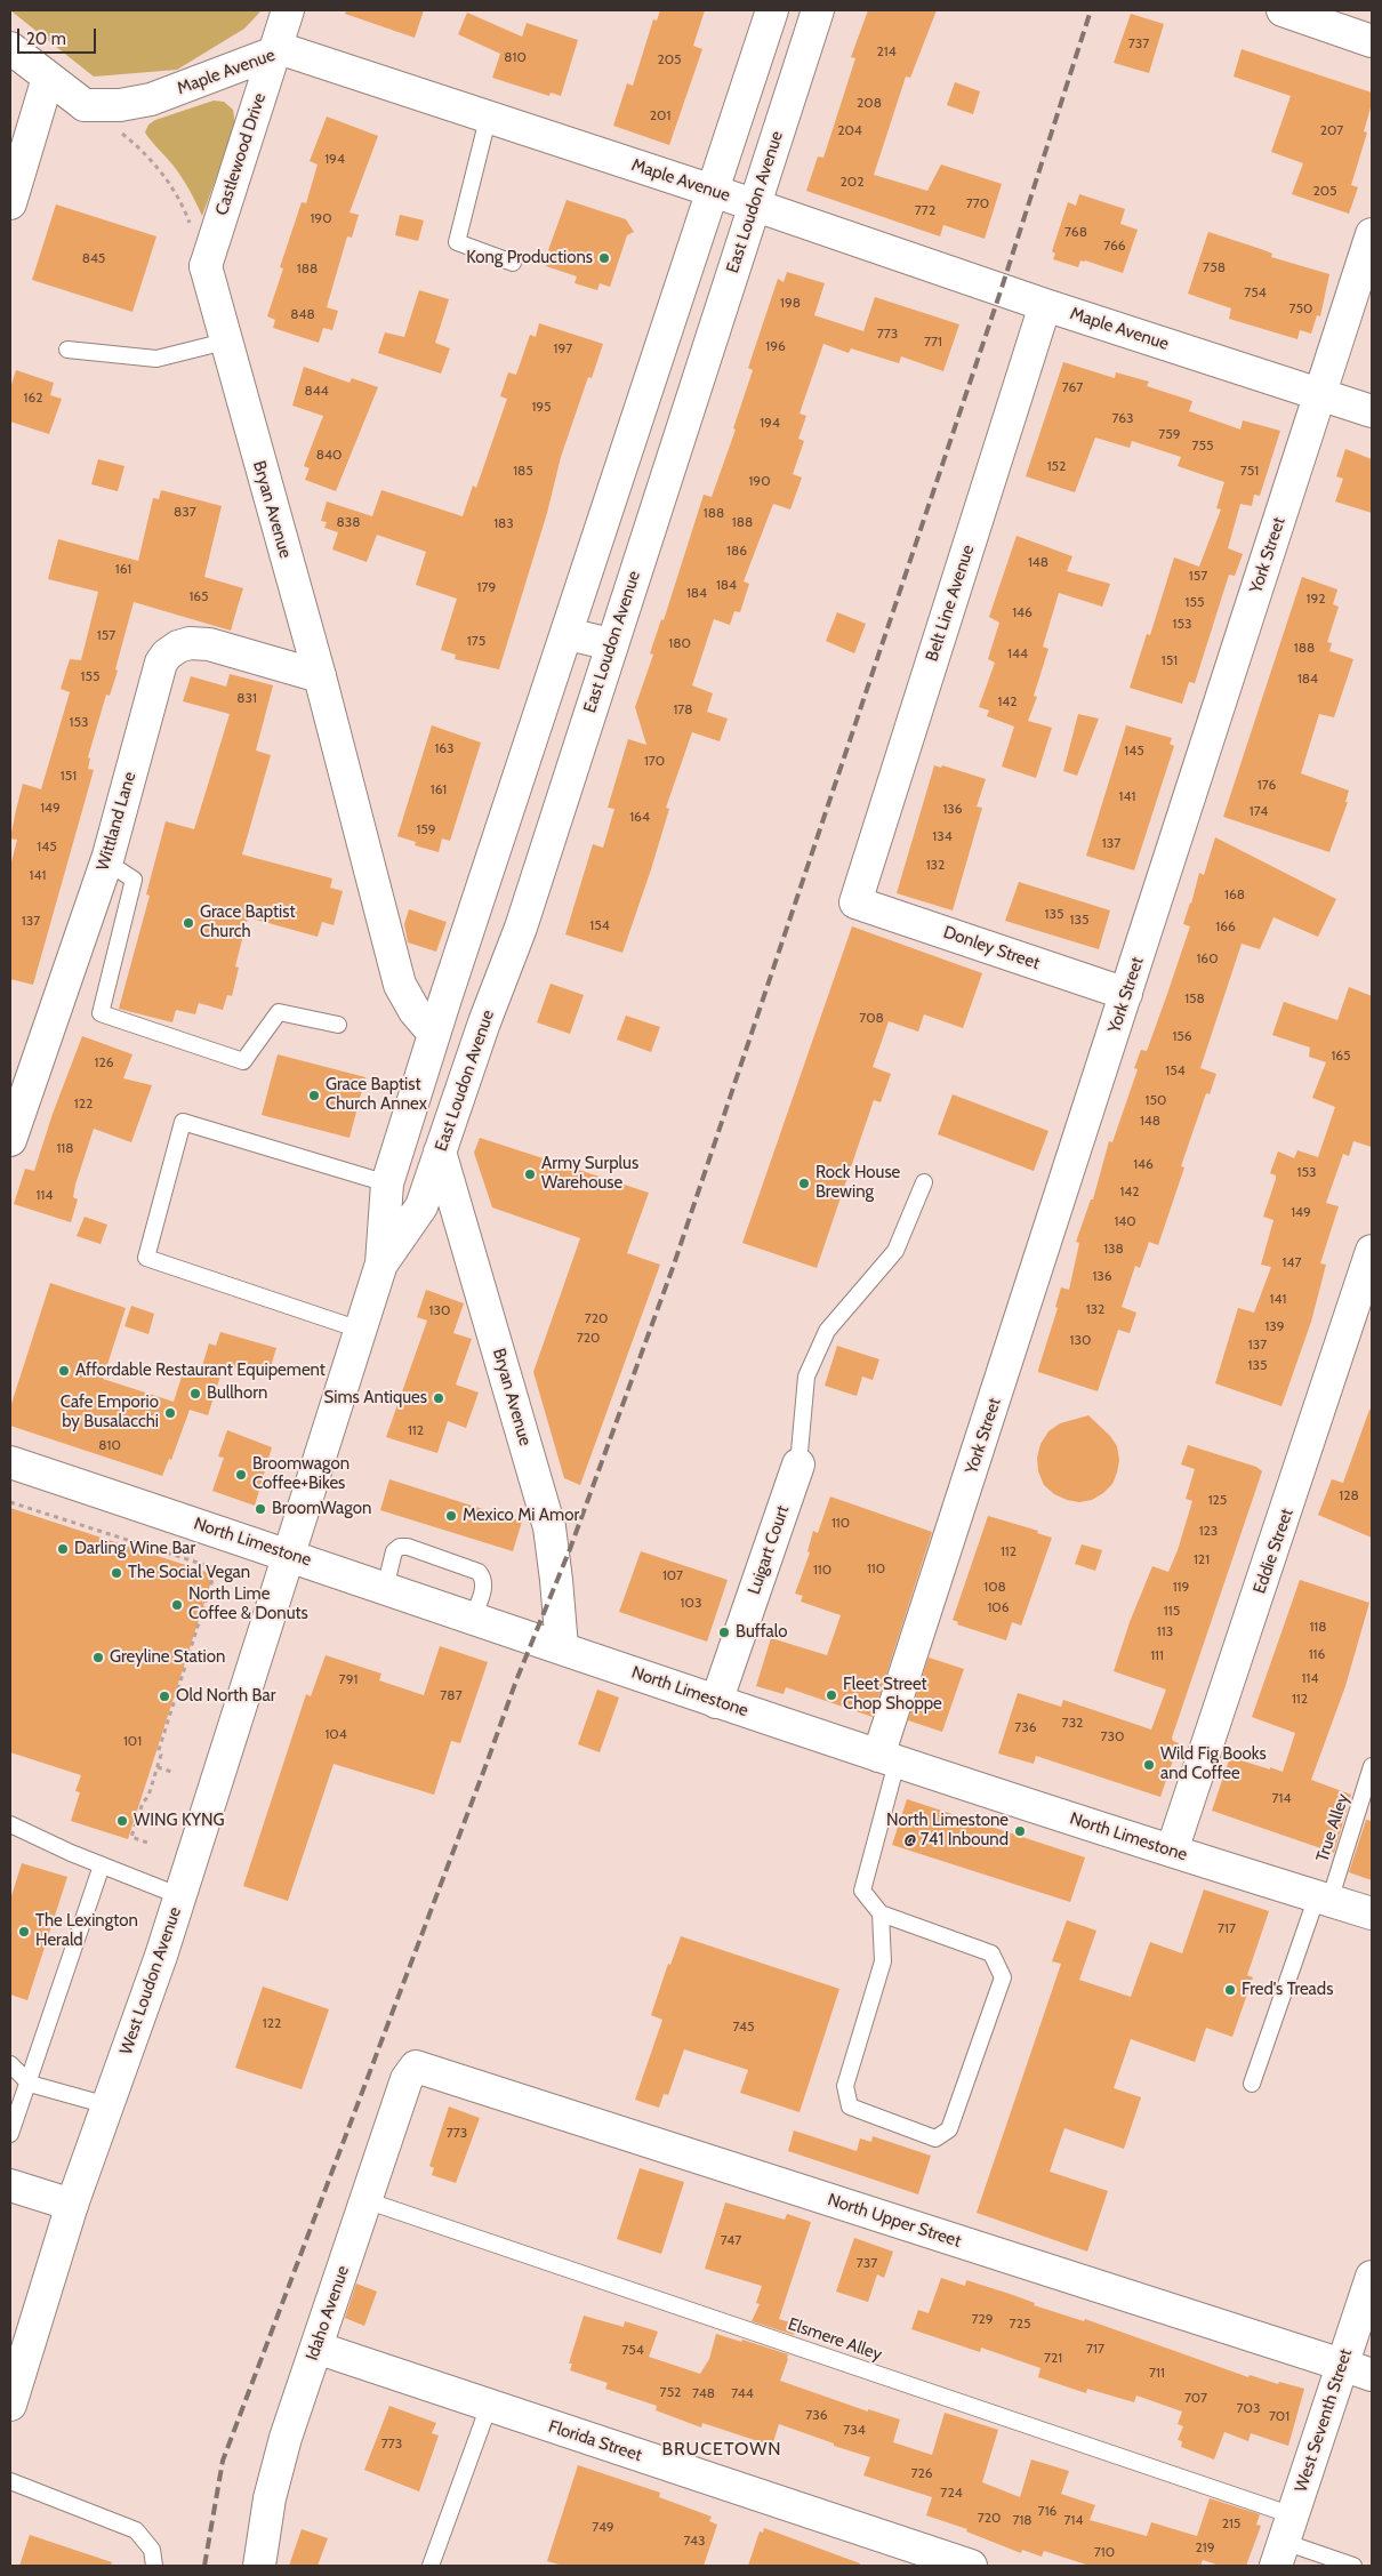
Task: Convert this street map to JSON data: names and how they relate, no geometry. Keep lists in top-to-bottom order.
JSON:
{
  "streets": {
    "street": [
      "Maple Avenue",
      "Castlewood Drive",
      "East Loudon Avenue",
      "Bryan Avenue",
      "York Street",
      "Belt Line Avenue",
      "Wittland Lane",
      "Donley Street",
      "North Limestone",
      "Luigart Court",
      "Eddie Street",
      "West Loudon Avenue",
      "North Upper Street",
      "Idaho Avenue",
      "West Seventh Street",
      "Florida Street"
    ],
    "lane": ["True Alley", "Elsmere Alley"]
  },
  "crossings": [
    ["Maple Avenue", "Castlewood Drive"],
    ["Maple Avenue", "East Loudon Avenue"],
    ["Maple Avenue", "York Street"],
    ["Maple Avenue", "Belt Line Avenue"],
    ["Castlewood Drive", "Bryan Avenue"],
    ["East Loudon Avenue", "Bryan Avenue"],
    ["East Loudon Avenue", "North Limestone"],
    ["East Loudon Avenue", "West Loudon Avenue"],
    ["Bryan Avenue", "Wittland Lane"],
    ["Bryan Avenue", "North Limestone"],
    ["York Street", "Donley Street"],
    ["York Street", "North Limestone"],
    ["Belt Line Avenue", "Donley Street"],
    ["North Limestone", "Luigart Court"],
    ["North Limestone", "Eddie Street"],
    ["North Limestone", "True Alley"],
    ["North Limestone", "West Loudon Avenue"],
    ["North Upper Street", "Idaho Avenue"],
    ["North Upper Street", "West Seventh Street"],
    ["Idaho Avenue", "Elsmere Alley"],
    ["Idaho Avenue", "Florida Street"],
    ["Elsmere Alley", "West Seventh Street"]
  ],
  "districts": ["BRUCETOWN"],
  "places": [
    "Kong Productions",
    "Grace Baptist Church",
    "Grace Baptist Church Annex",
    "Army Surplus Warehouse",
    "Rock House Brewing",
    "Affordable Restaurant Equipement",
    "Bullhorn",
    "Sims Antiques",
    "Cafe Emporio by Busalacchi",
    "Broomwagon Coffee+Bikes",
    "BroomWagon",
    "Mexico Mi Amor",
    "Darling Wine Bar",
    "The Social Vegan",
    "North Lime Coffee & Donuts",
    "Buffalo",
    "Greyline Station",
    "Fleet Street Chop Shoppe",
    "Old North Bar",
    "Wild Fig Books and Coffee",
    "WING KYNG",
    "North Limestone @ 741 Inbound",
    "The Lexington Herald",
    "Fred's Treads"
  ],
  "house_numbers": [
    "737",
    "214",
    "810",
    "205",
    "208",
    "201",
    "204",
    "207",
    "194",
    "202",
    "205",
    "770",
    "772",
    "190",
    "768",
    "766",
    "845",
    "758",
    "188",
    "754",
    "198",
    "750",
    "848",
    "773",
    "771",
    "196",
    "197",
    "767",
    "844",
    "162",
    "195",
    "763",
    "194",
    "759",
    "755",
    "840",
    "152",
    "185",
    "751",
    "190",
    "837",
    "188",
    "838",
    "188",
    "183",
    "186",
    "148",
    "161",
    "157",
    "184",
    "179",
    "184",
    "165",
    "192",
    "155",
    "146",
    "153",
    "157",
    "175",
    "180",
    "188",
    "144",
    "151",
    "155",
    "184",
    "831",
    "142",
    "178",
    "153",
    "163",
    "145",
    "170",
    "151",
    "176",
    "161",
    "141",
    "149",
    "136",
    "174",
    "164",
    "159",
    "134",
    "137",
    "145",
    "132",
    "141",
    "168",
    "135",
    "135",
    "137",
    "154",
    "166",
    "160",
    "158",
    "708",
    "156",
    "165",
    "126",
    "154",
    "150",
    "122",
    "148",
    "118",
    "146",
    "153",
    "142",
    "114",
    "149",
    "140",
    "138",
    "147",
    "136",
    "141",
    "132",
    "130",
    "720",
    "139",
    "720",
    "130",
    "137",
    "135",
    "112",
    "810",
    "128",
    "125",
    "110",
    "123",
    "112",
    "121",
    "110",
    "110",
    "107",
    "108",
    "119",
    "103",
    "106",
    "115",
    "118",
    "113",
    "116",
    "111",
    "114",
    "791",
    "787",
    "112",
    "732",
    "736",
    "104",
    "730",
    "101",
    "714",
    "717",
    "122",
    "745",
    "773",
    "747",
    "737",
    "729",
    "725",
    "717",
    "754",
    "721",
    "711",
    "752",
    "748",
    "744",
    "707",
    "703",
    "736",
    "701",
    "734",
    "773",
    "726",
    "724",
    "716",
    "720",
    "718",
    "714",
    "215",
    "749",
    "743",
    "219",
    "710"
  ],
  "scale_bar": "20 m"
}
